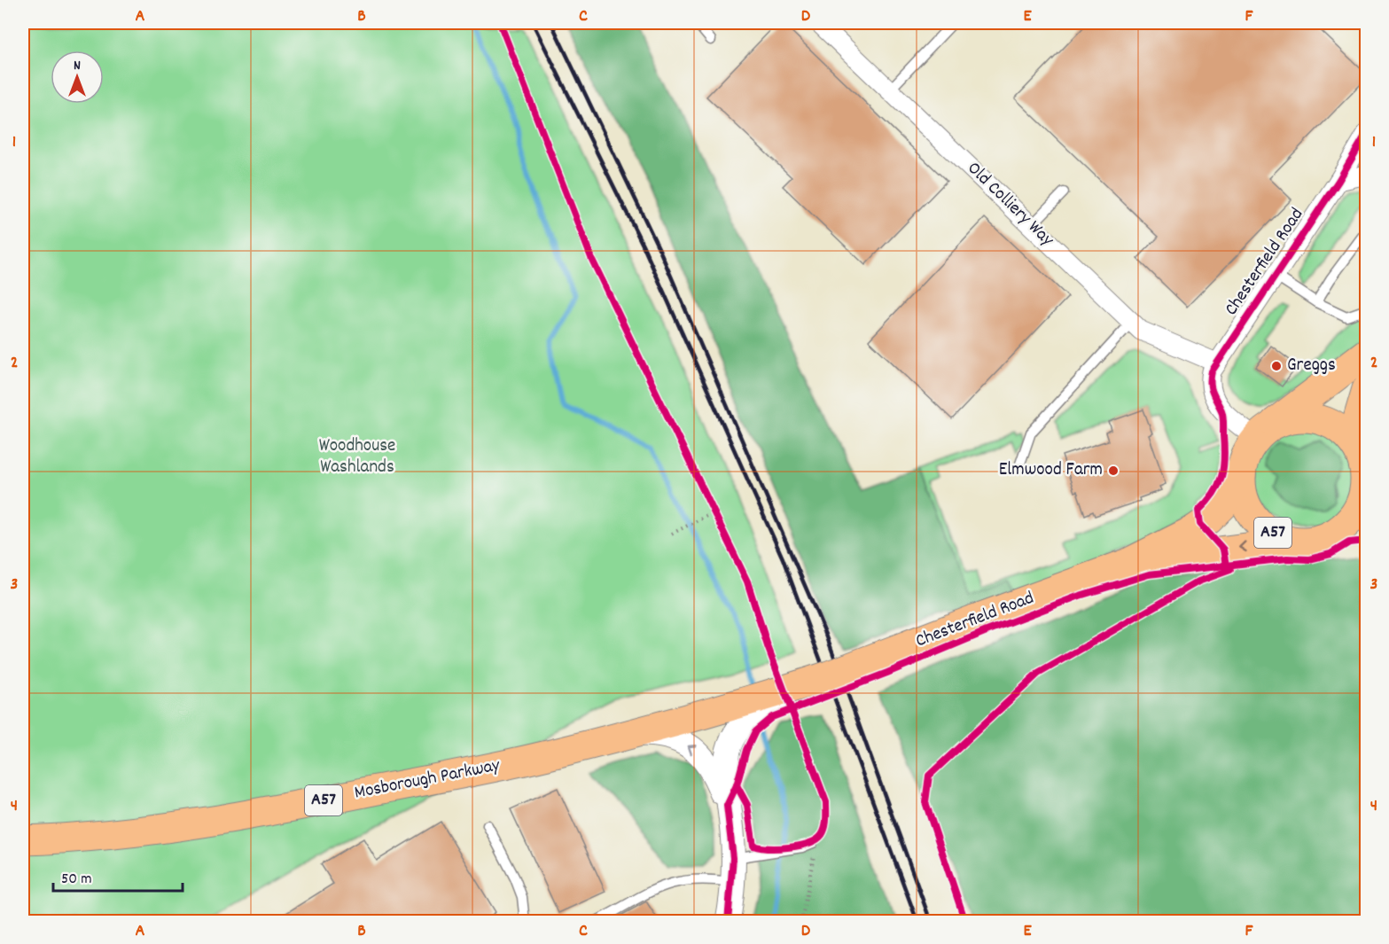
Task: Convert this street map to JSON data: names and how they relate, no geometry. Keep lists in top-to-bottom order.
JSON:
{
  "streets": {
    "highway": ["Chesterfield Road", "A57", "Mosborough Parkway"],
    "street": ["Old Colliery Way"]
  },
  "crossings": [
    ["Old Colliery Way", "Chesterfield Road"],
    ["Chesterfield Road", "A57"],
    ["Chesterfield Road", "Mosborough Parkway"]
  ],
  "parks": ["Woodhouse Washlands"],
  "places": ["Greggs", "Elmwood Farm"],
  "scale_bar": "50 m",
  "north": "top",
  "grid": {
    "columns": [
      "A",
      "B",
      "C",
      "D",
      "E",
      "F"
    ],
    "rows": [
      "1",
      "2",
      "3",
      "4"
    ]
  }
}
